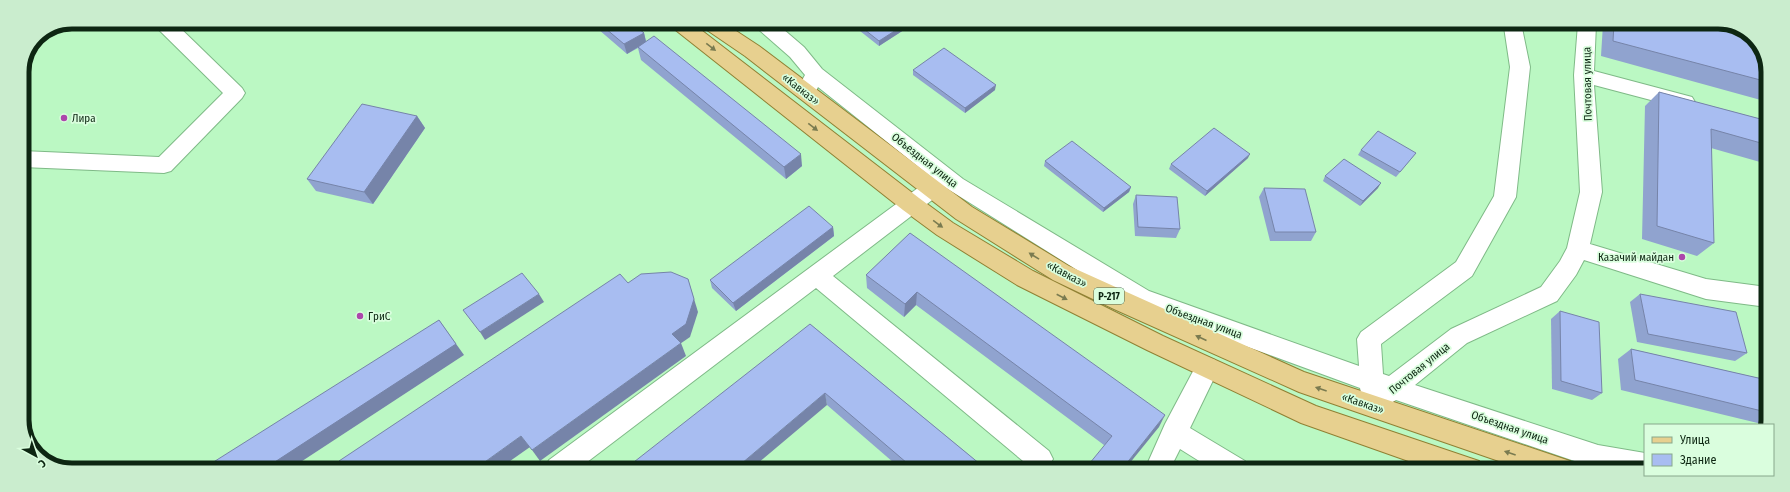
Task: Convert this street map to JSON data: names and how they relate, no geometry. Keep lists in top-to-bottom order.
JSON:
{
  "streets": {
    "main road": ["«Кавказ»", "Р-217"],
    "street": ["Почтовая улица", "Объездная улица"]
  },
  "crossings": [
    ["Почтовая улица", "«Кавказ»"],
    ["Почтовая улица", "Объездная улица"],
    ["«Кавказ»", "Объездная улица"]
  ],
  "places": ["Лира", "Казачий майдан", "ГриС"],
  "legend": ["Улица", "Здание"],
  "north": "bottom right"
}
